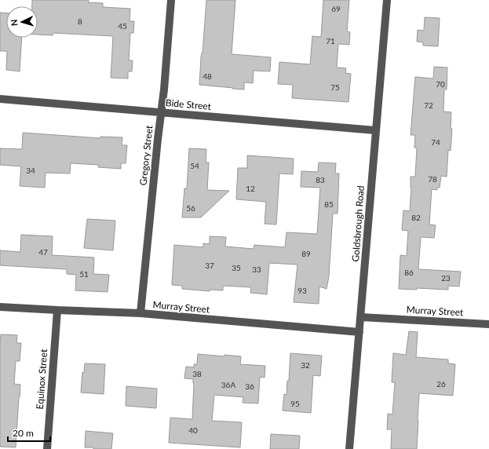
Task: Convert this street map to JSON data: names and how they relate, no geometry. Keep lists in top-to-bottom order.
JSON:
{
  "streets": {
    "street": [
      "Bide Street",
      "Gregory Street",
      "Goldsbrough Road",
      "Murray Street",
      "Equinox Street"
    ]
  },
  "crossings": [
    ["Bide Street", "Gregory Street"],
    ["Bide Street", "Goldsbrough Road"],
    ["Gregory Street", "Murray Street"],
    ["Goldsbrough Road", "Murray Street"],
    ["Murray Street", "Equinox Street"]
  ],
  "house_numbers": [
    "69",
    "8",
    "45",
    "71",
    "48",
    "70",
    "75",
    "72",
    "74",
    "54",
    "34",
    "78",
    "83",
    "12",
    "85",
    "56",
    "82",
    "47",
    "89",
    "37",
    "35",
    "33",
    "86",
    "51",
    "23",
    "93",
    "32",
    "38",
    "26",
    "36A",
    "36",
    "95",
    "40"
  ],
  "scale_bar": "20 m",
  "north": "left"
}
